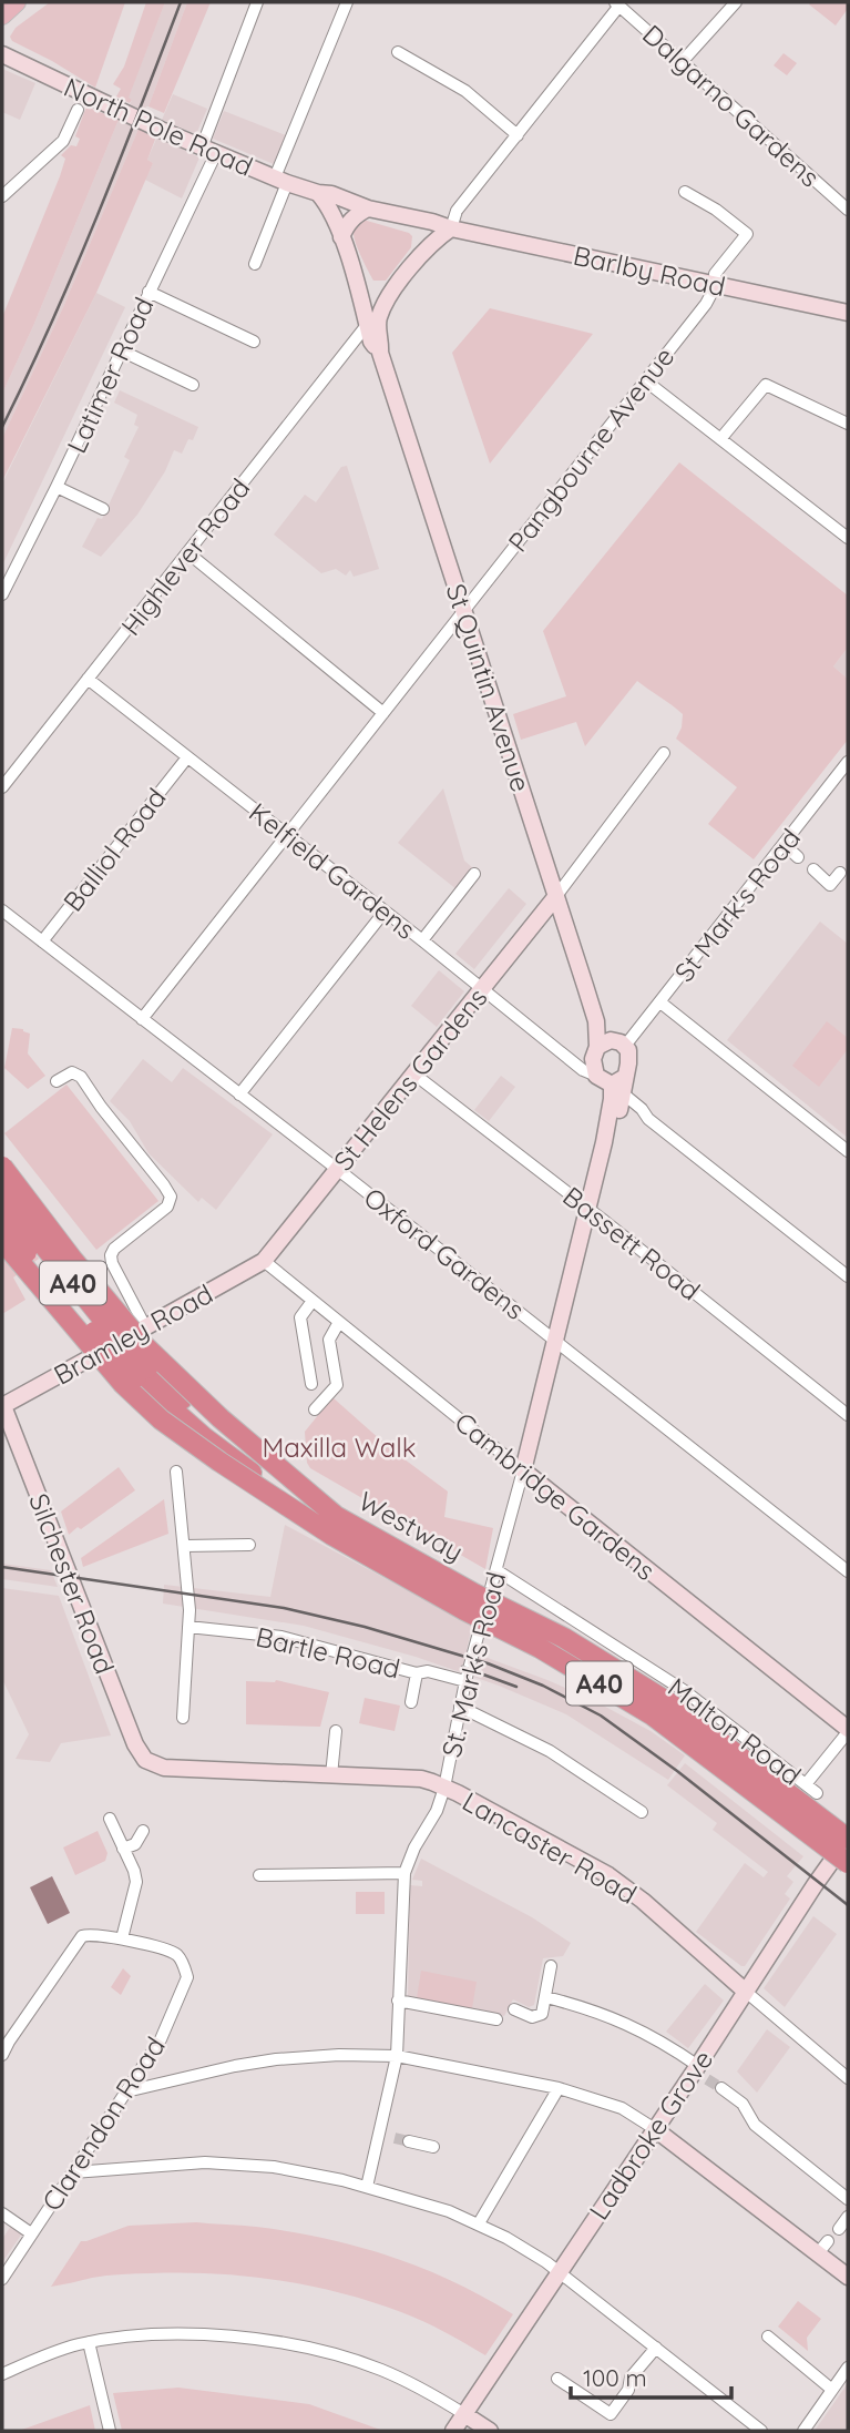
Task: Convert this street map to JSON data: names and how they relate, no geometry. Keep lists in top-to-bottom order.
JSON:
{
  "streets": {
    "highway": ["A40", "Westway"],
    "main road": [
      "North Pole Road",
      "Barlby Road",
      "St Quintin Avenue",
      "St Helens Gardens",
      "Bramley Road",
      "Cambridge Gardens",
      "Silchester Road",
      "St. Mark's Road",
      "Lancaster Road",
      "Ladbroke Grove"
    ],
    "street": [
      "Dalgarno Gardens",
      "Latimer Road",
      "Pangbourne Avenue",
      "Highlever Road",
      "Balliol Road",
      "Kelfield Gardens",
      "St Mark's Road",
      "Bassett Road",
      "Oxford Gardens",
      "Bartle Road",
      "Malton Road",
      "Clarendon Road"
    ]
  },
  "crossings": [
    ["North Pole Road", "Barlby Road"],
    ["North Pole Road", "Latimer Road"],
    ["North Pole Road", "St Quintin Avenue"],
    ["Barlby Road", "Pangbourne Avenue"],
    ["Barlby Road", "St Quintin Avenue"],
    ["Pangbourne Avenue", "St Quintin Avenue"],
    ["Pangbourne Avenue", "Kelfield Gardens"],
    ["Pangbourne Avenue", "Oxford Gardens"],
    ["Highlever Road", "St Quintin Avenue"],
    ["Highlever Road", "Kelfield Gardens"],
    ["St Quintin Avenue", "Kelfield Gardens"],
    ["St Quintin Avenue", "St Mark's Road"],
    ["St Quintin Avenue", "St Helens Gardens"],
    ["St Quintin Avenue", "St. Mark's Road"],
    ["Balliol Road", "Kelfield Gardens"],
    ["Balliol Road", "Oxford Gardens"],
    ["Kelfield Gardens", "St Mark's Road"],
    ["Kelfield Gardens", "St Helens Gardens"],
    ["St Helens Gardens", "Bassett Road"],
    ["St Helens Gardens", "Oxford Gardens"],
    ["St Helens Gardens", "Bramley Road"],
    ["St Helens Gardens", "Cambridge Gardens"],
    ["Bassett Road", "St. Mark's Road"],
    ["Oxford Gardens", "St. Mark's Road"],
    ["A40", "Westway"],
    ["Bramley Road", "Cambridge Gardens"],
    ["Bramley Road", "Silchester Road"],
    ["Cambridge Gardens", "St. Mark's Road"],
    ["Westway", "Ladbroke Grove"],
    ["Silchester Road", "Lancaster Road"],
    ["Bartle Road", "St. Mark's Road"],
    ["St. Mark's Road", "Malton Road"],
    ["St. Mark's Road", "Lancaster Road"],
    ["Lancaster Road", "Ladbroke Grove"]
  ],
  "parks": ["Maxilla Walk"],
  "scale_bar": "100 m"
}
